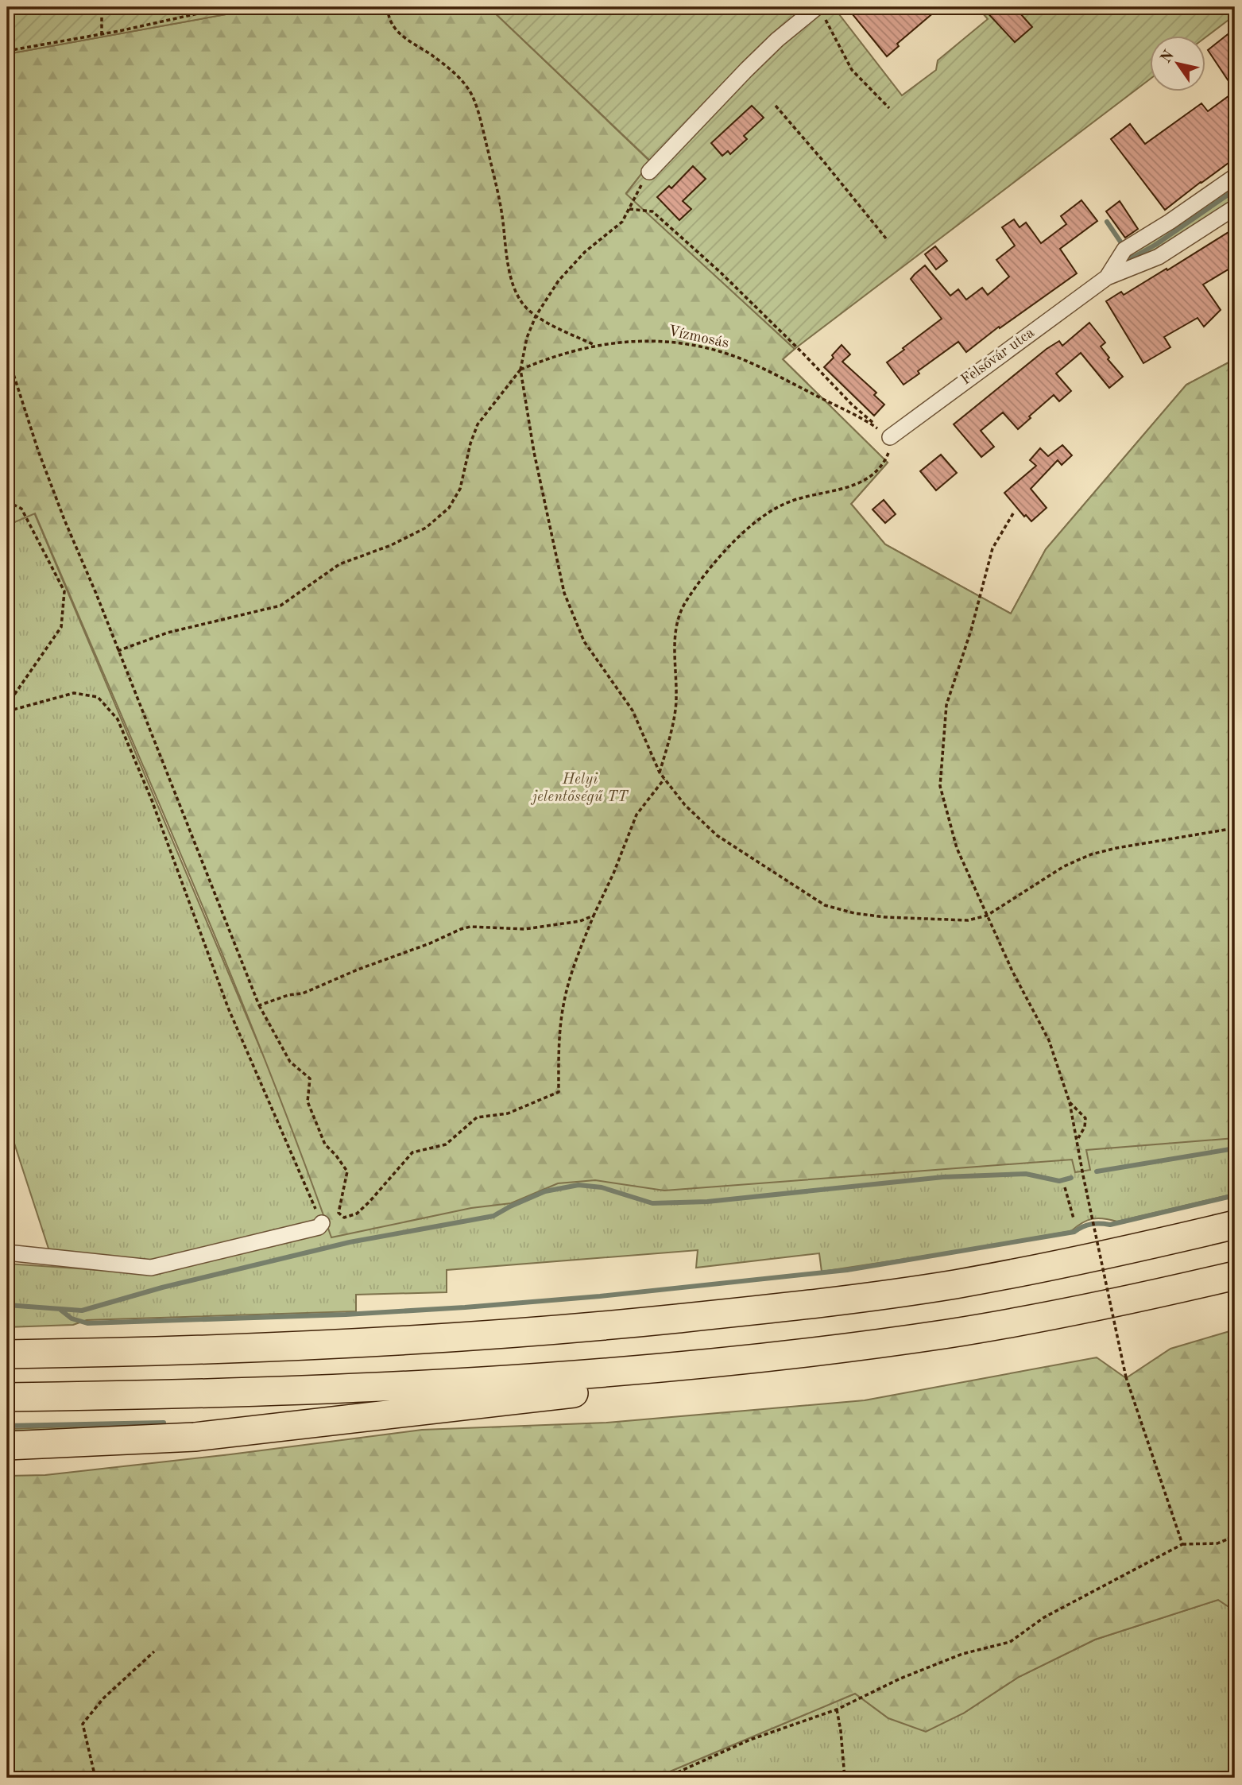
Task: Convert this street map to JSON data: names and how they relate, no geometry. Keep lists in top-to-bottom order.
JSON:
{
  "streets": {
    "street": ["Felsővár utca"],
    "path": ["Vízmosás"]
  },
  "crossings": [
    ["Vízmosás", "Felsővár utca"]
  ],
  "parks": ["Helyi jelentőségű TT"],
  "north": "top left"
}
